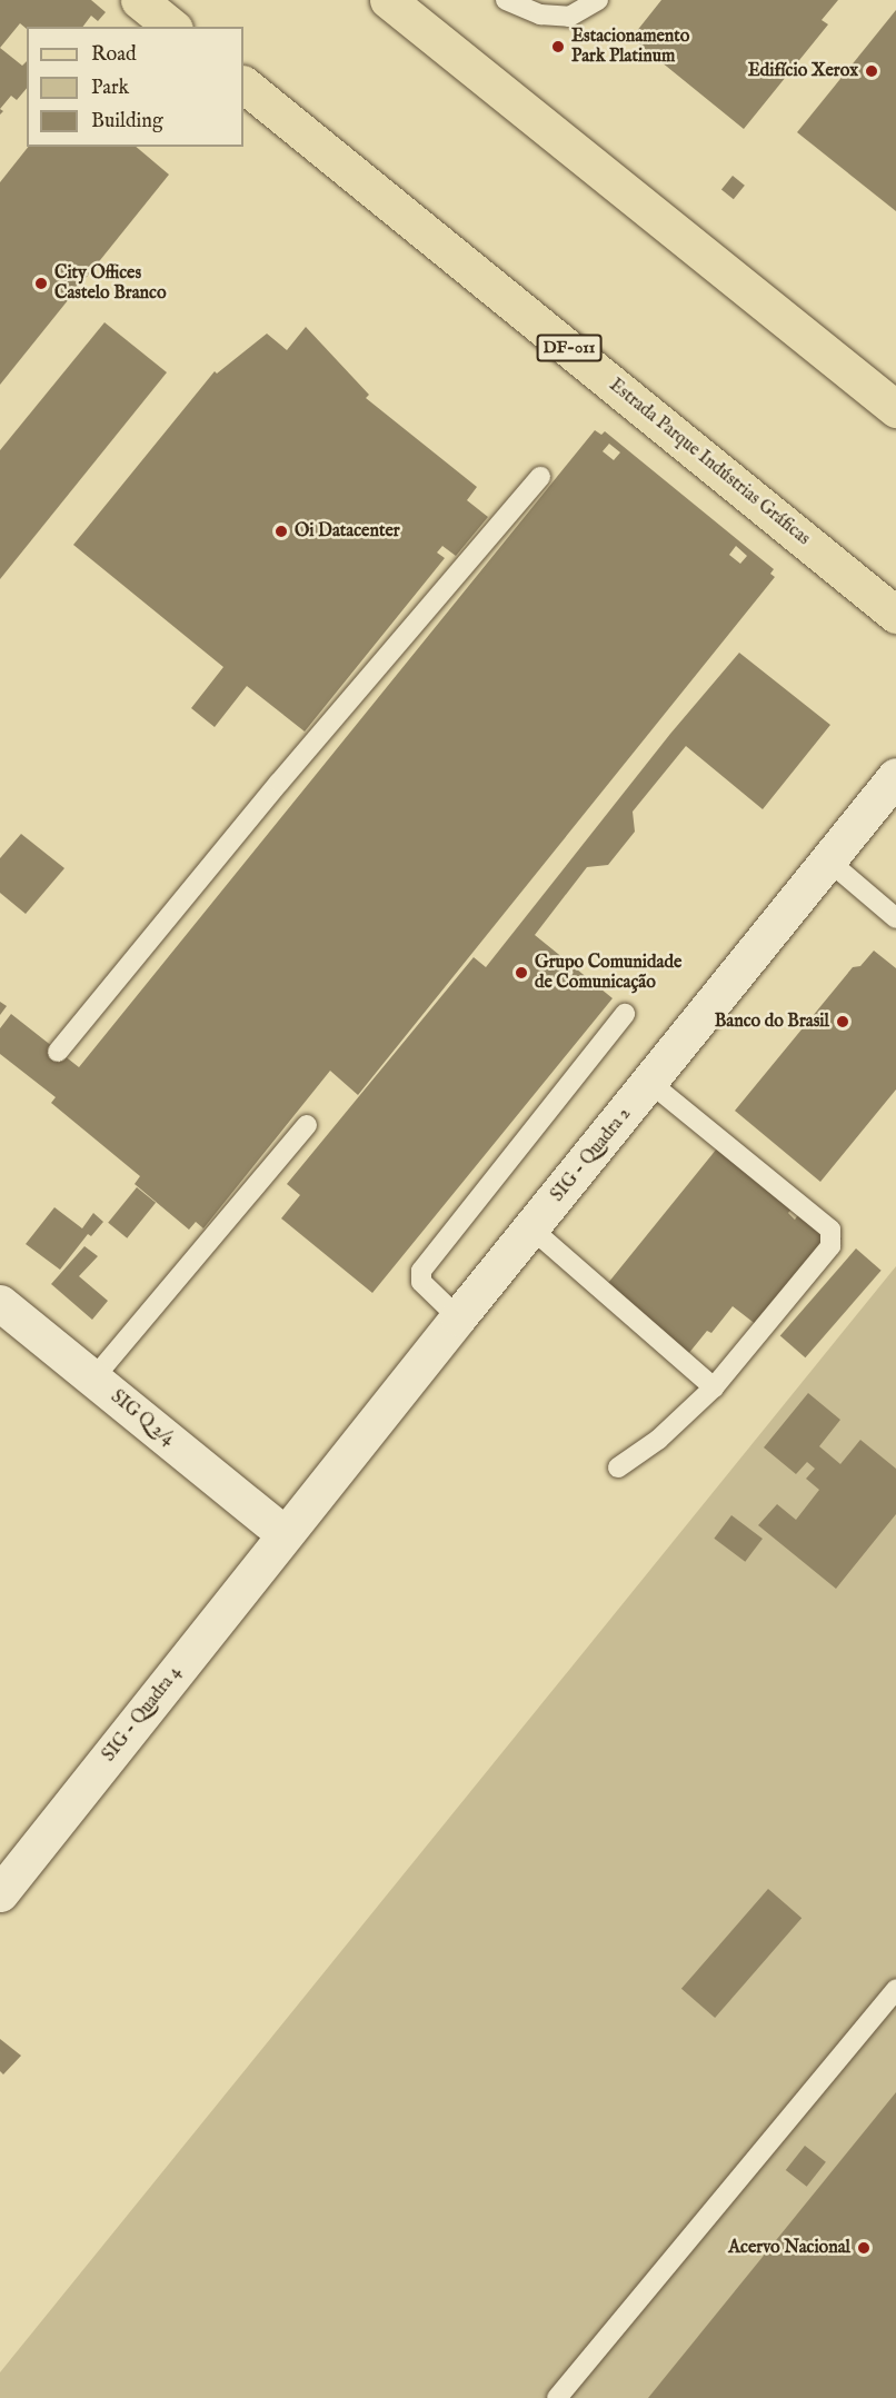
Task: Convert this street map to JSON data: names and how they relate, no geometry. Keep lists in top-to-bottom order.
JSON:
{
  "streets": {
    "main road": ["DF-011", "Estrada Parque Indústrias Gráficas"],
    "street": ["SIG - Quadra 2", "SIG Q 2/4", "SIG - Quadra 4"]
  },
  "crossings": [
    ["SIG - Quadra 2", "SIG Q 2/4"],
    ["SIG - Quadra 2", "SIG - Quadra 4"],
    ["SIG Q 2/4", "SIG - Quadra 4"]
  ],
  "places": [
    "Estacionamento Park Platinum",
    "Edifício Xerox",
    "City Offices Castelo Branco",
    "Oi Datacenter",
    "Grupo Comunidade de Comunicação",
    "Banco do Brasil",
    "Acervo Nacional"
  ],
  "legend": ["Road", "Park", "Building"]
}
